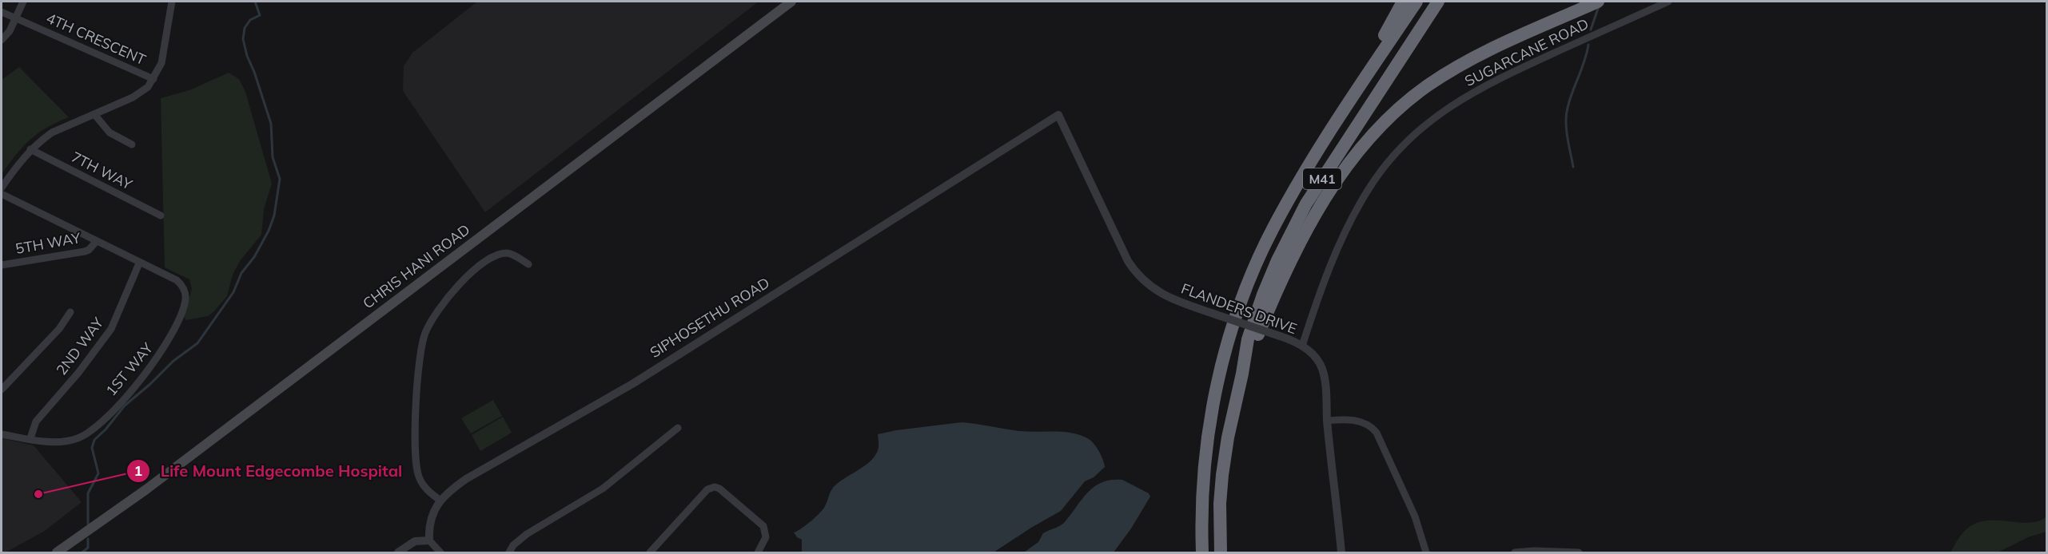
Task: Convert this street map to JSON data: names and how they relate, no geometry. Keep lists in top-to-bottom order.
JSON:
{
  "streets": {
    "highway": ["M41"],
    "main road": ["CHRIS HANI ROAD"],
    "street": [
      "4TH CRESCENT",
      "SUGARCANE ROAD",
      "7TH WAY",
      "5TH WAY",
      "FLANDERS DRIVE",
      "SIPHOSETHU ROAD",
      "2ND WAY",
      "1ST WAY"
    ]
  },
  "crossings": [
    ["SUGARCANE ROAD", "FLANDERS DRIVE"],
    ["5TH WAY", "1ST WAY"],
    ["FLANDERS DRIVE", "SIPHOSETHU ROAD"],
    ["2ND WAY", "1ST WAY"]
  ],
  "places": ["Life Mount Edgecombe Hospital"]
}
